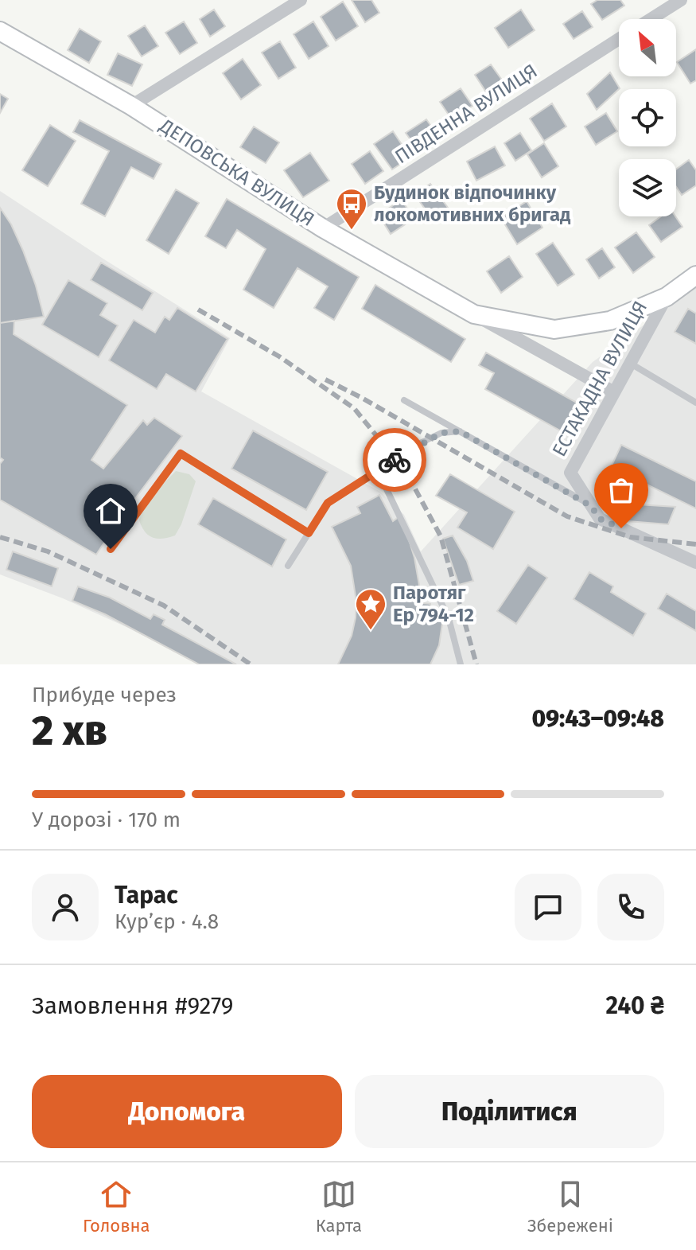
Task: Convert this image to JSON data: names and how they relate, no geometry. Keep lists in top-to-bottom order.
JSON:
{
  "streets": {
    "main road": ["ДЕПОВСЬКА ВУЛИЦЯ"],
    "street": ["ПІВДЕННА ВУЛИЦЯ", "ЕСТАКАДНА ВУЛИЦЯ"]
  },
  "crossings": [
    ["ПІВДЕННА ВУЛИЦЯ", "ДЕПОВСЬКА ВУЛИЦЯ"],
    ["ДЕПОВСЬКА ВУЛИЦЯ", "ЕСТАКАДНА ВУЛИЦЯ"]
  ],
  "places": {
    "bus stop": ["Будинок відпочинку локомотивних бригад"],
    "place": ["Паротяг Ер 794-12"]
  },
  "north": "top left",
  "page": {
    "heading": ["2 хв", "Прибуде через", "09:43–09:48"],
    "panel": [
      "Тарас",
      "Кур’єр · 4.8",
      "Замовлення #9279",
      "240 ₴"
    ],
    "bar": "У дорозі · 170 m",
    "buttons": ["Допомога", "Поділитися"],
    "tabs": ["Головна", "Карта", "Збережені"]
  }
}
